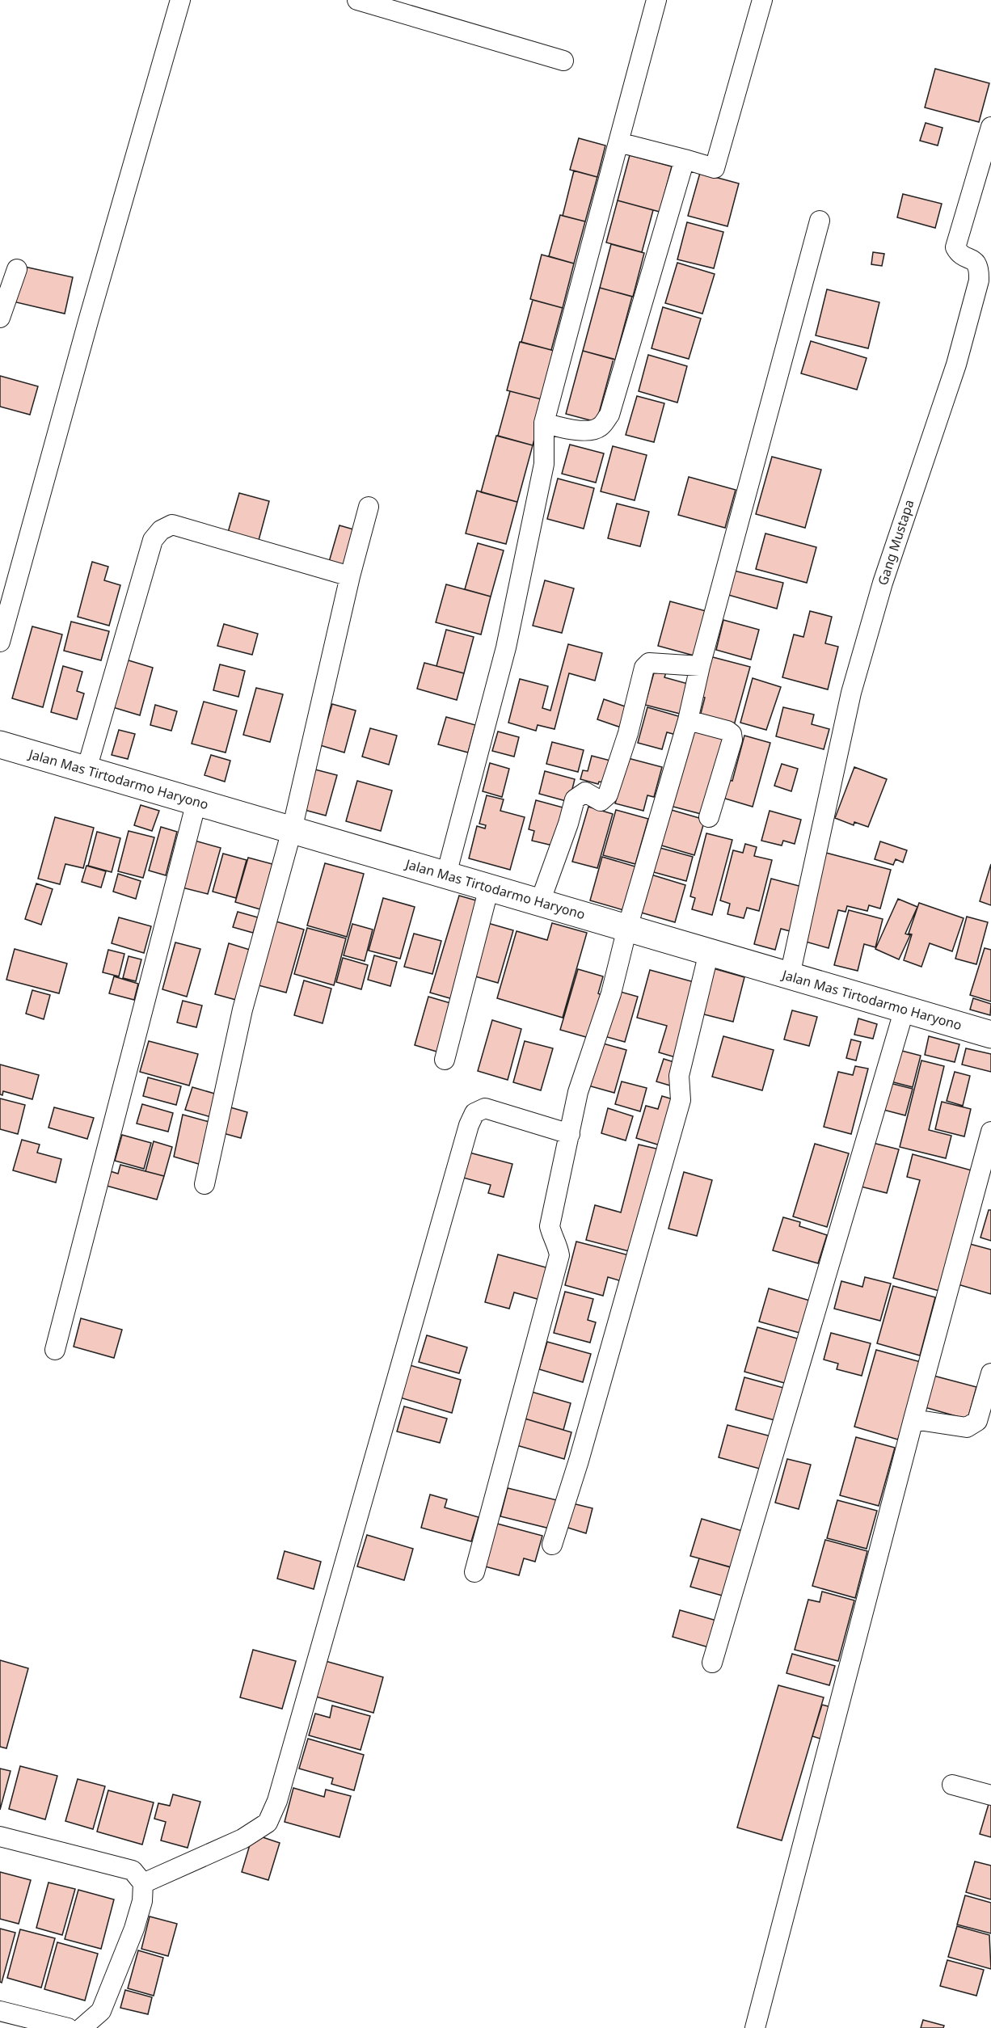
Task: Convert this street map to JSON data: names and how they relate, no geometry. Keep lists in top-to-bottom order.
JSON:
{
  "streets": {
    "street": ["Gang Mustapa", "Jalan Mas Tirtodarmo Haryono"]
  },
  "crossings": [
    ["Gang Mustapa", "Jalan Mas Tirtodarmo Haryono"]
  ]
}
